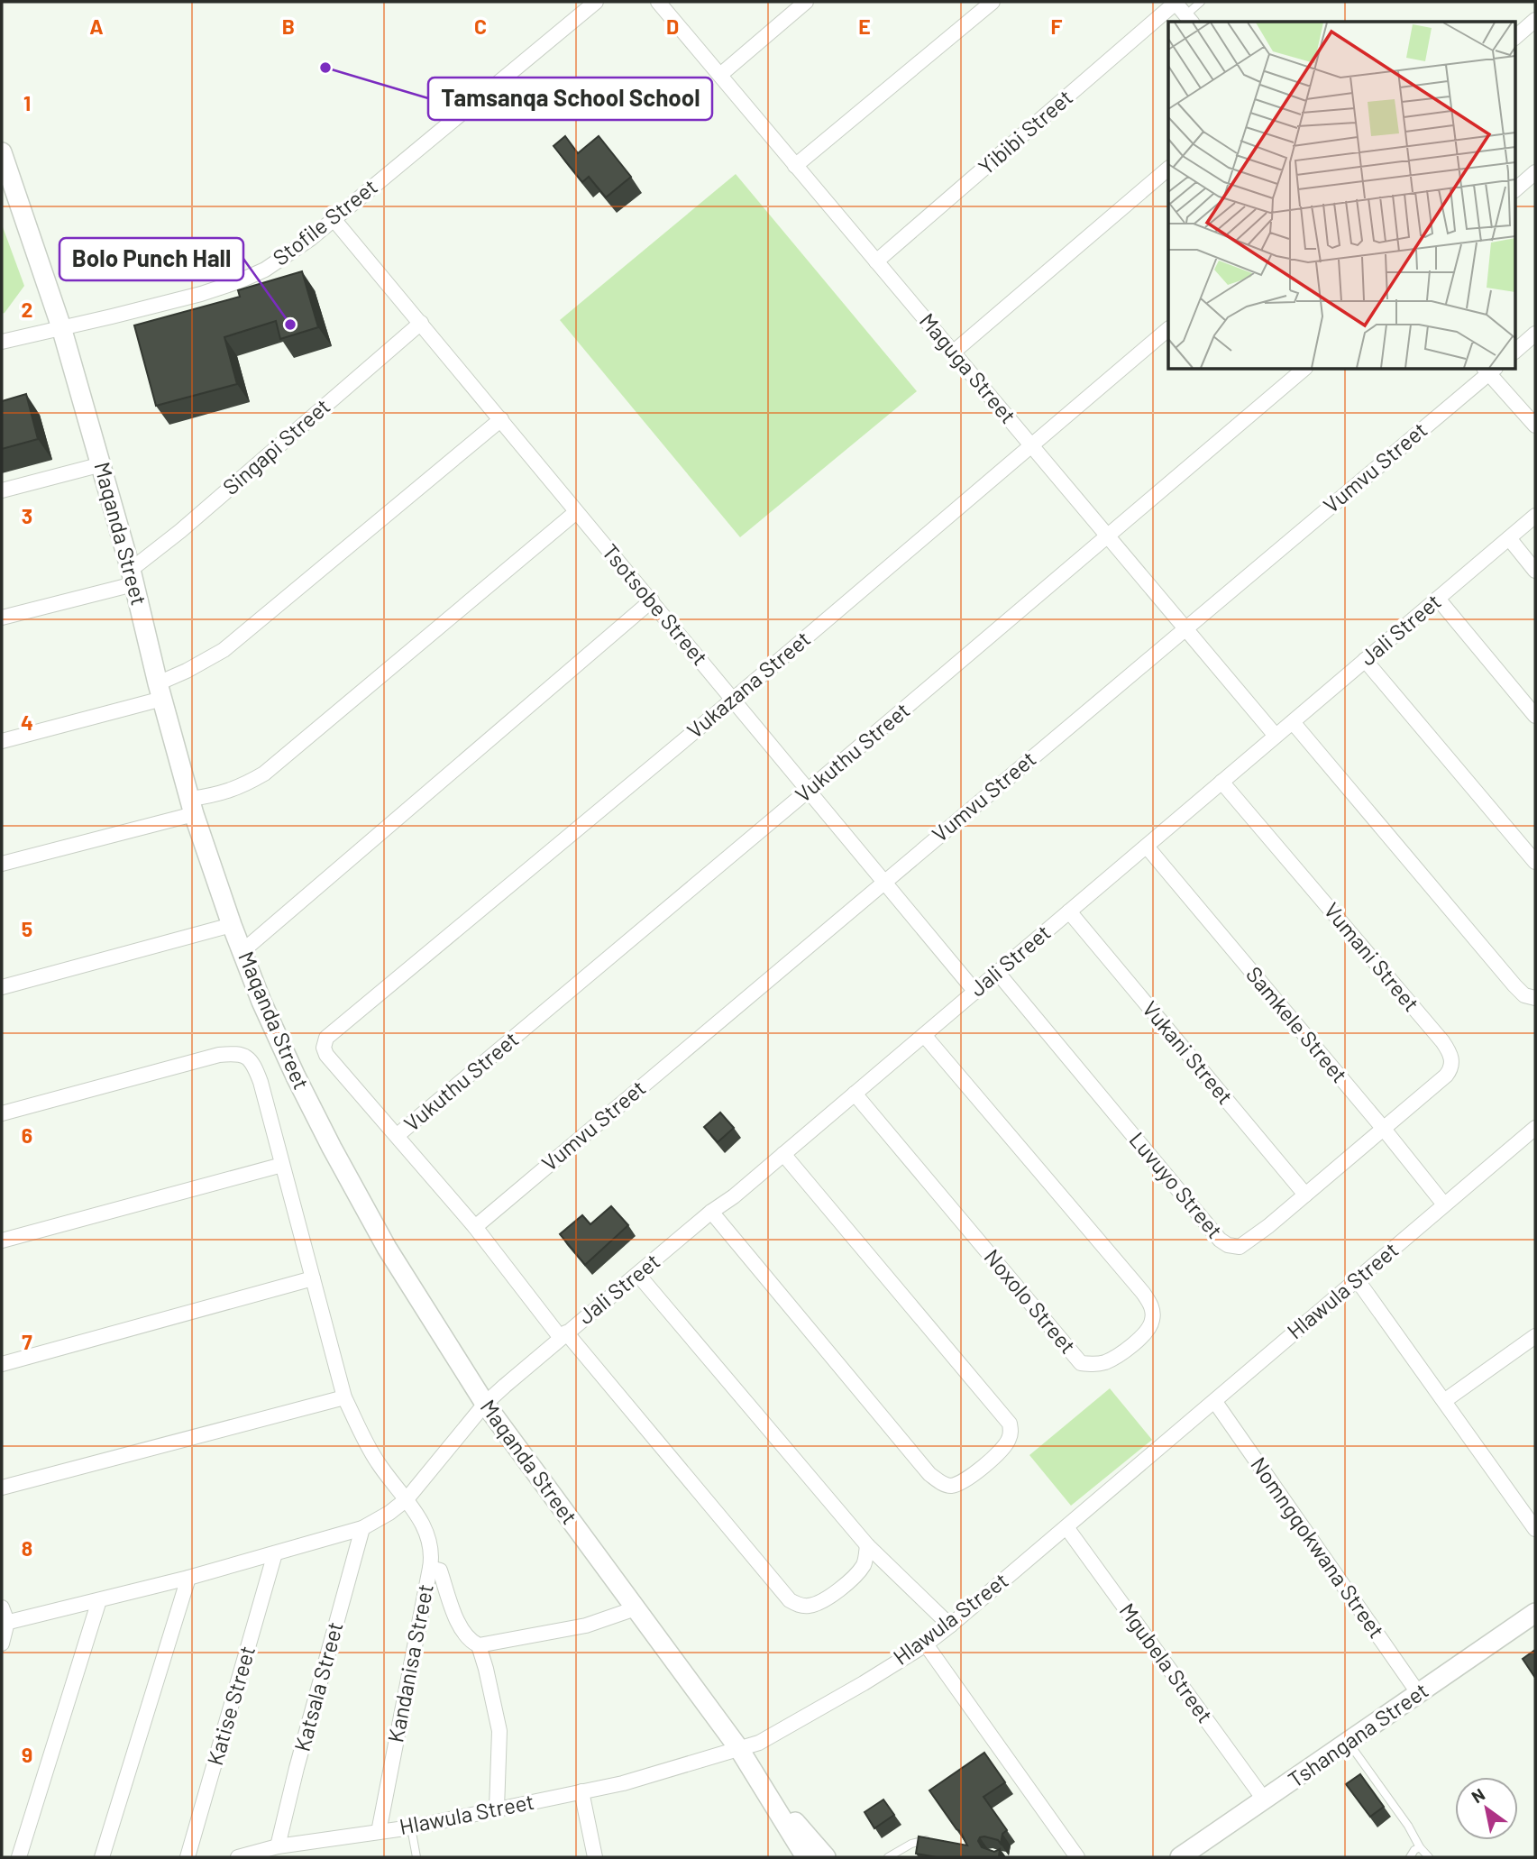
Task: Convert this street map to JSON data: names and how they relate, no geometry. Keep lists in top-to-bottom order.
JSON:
{
  "streets": {
    "street": [
      "Yibibi Street",
      "Stofile Street",
      "Maguga Street",
      "Singapi Street",
      "Vumvu Street",
      "Maqanda Street",
      "Tsotsobe Street",
      "Jali Street",
      "Vukazana Street",
      "Vukuthu Street",
      "Vumani Street",
      "Samkele Street",
      "Vukani Street",
      "Luvuyo Street",
      "Hlawula Street",
      "Noxolo Street",
      "Nomngqokwana Street",
      "Kandanisa Street",
      "Mgubela Street",
      "Katsala Street",
      "Katise Street",
      "Tshangana Street"
    ]
  },
  "crossings": [
    ["Yibibi Street", "Maguga Street"],
    ["Stofile Street", "Maqanda Street"],
    ["Stofile Street", "Tsotsobe Street"],
    ["Maguga Street", "Vumvu Street"],
    ["Maguga Street", "Jali Street"],
    ["Maguga Street", "Vukazana Street"],
    ["Maguga Street", "Vukuthu Street"],
    ["Singapi Street", "Maqanda Street"],
    ["Singapi Street", "Tsotsobe Street"],
    ["Vumvu Street", "Tsotsobe Street"],
    ["Maqanda Street", "Jali Street"],
    ["Maqanda Street", "Hlawula Street"],
    ["Tsotsobe Street", "Jali Street"],
    ["Tsotsobe Street", "Vukazana Street"],
    ["Tsotsobe Street", "Vukuthu Street"],
    ["Jali Street", "Vumani Street"],
    ["Jali Street", "Samkele Street"],
    ["Jali Street", "Vukani Street"],
    ["Jali Street", "Luvuyo Street"],
    ["Jali Street", "Noxolo Street"],
    ["Jali Street", "Kandanisa Street"],
    ["Jali Street", "Katsala Street"],
    ["Jali Street", "Katise Street"],
    ["Vukazana Street", "Vukuthu Street"],
    ["Vumani Street", "Samkele Street"],
    ["Vumani Street", "Luvuyo Street"],
    ["Samkele Street", "Luvuyo Street"],
    ["Samkele Street", "Hlawula Street"],
    ["Vukani Street", "Luvuyo Street"],
    ["Hlawula Street", "Nomngqokwana Street"],
    ["Hlawula Street", "Kandanisa Street"],
    ["Hlawula Street", "Mgubela Street"],
    ["Hlawula Street", "Katsala Street"],
    ["Nomngqokwana Street", "Tshangana Street"],
    ["Mgubela Street", "Tshangana Street"]
  ],
  "places": ["Tamsanqa School School", "Bolo Punch Hall"],
  "north": "top left",
  "grid": {
    "columns": [
      "A",
      "B",
      "C",
      "D",
      "E",
      "F"
    ],
    "rows": [
      "1",
      "2",
      "3",
      "4",
      "5",
      "6",
      "7",
      "8",
      "9"
    ]
  }
}
